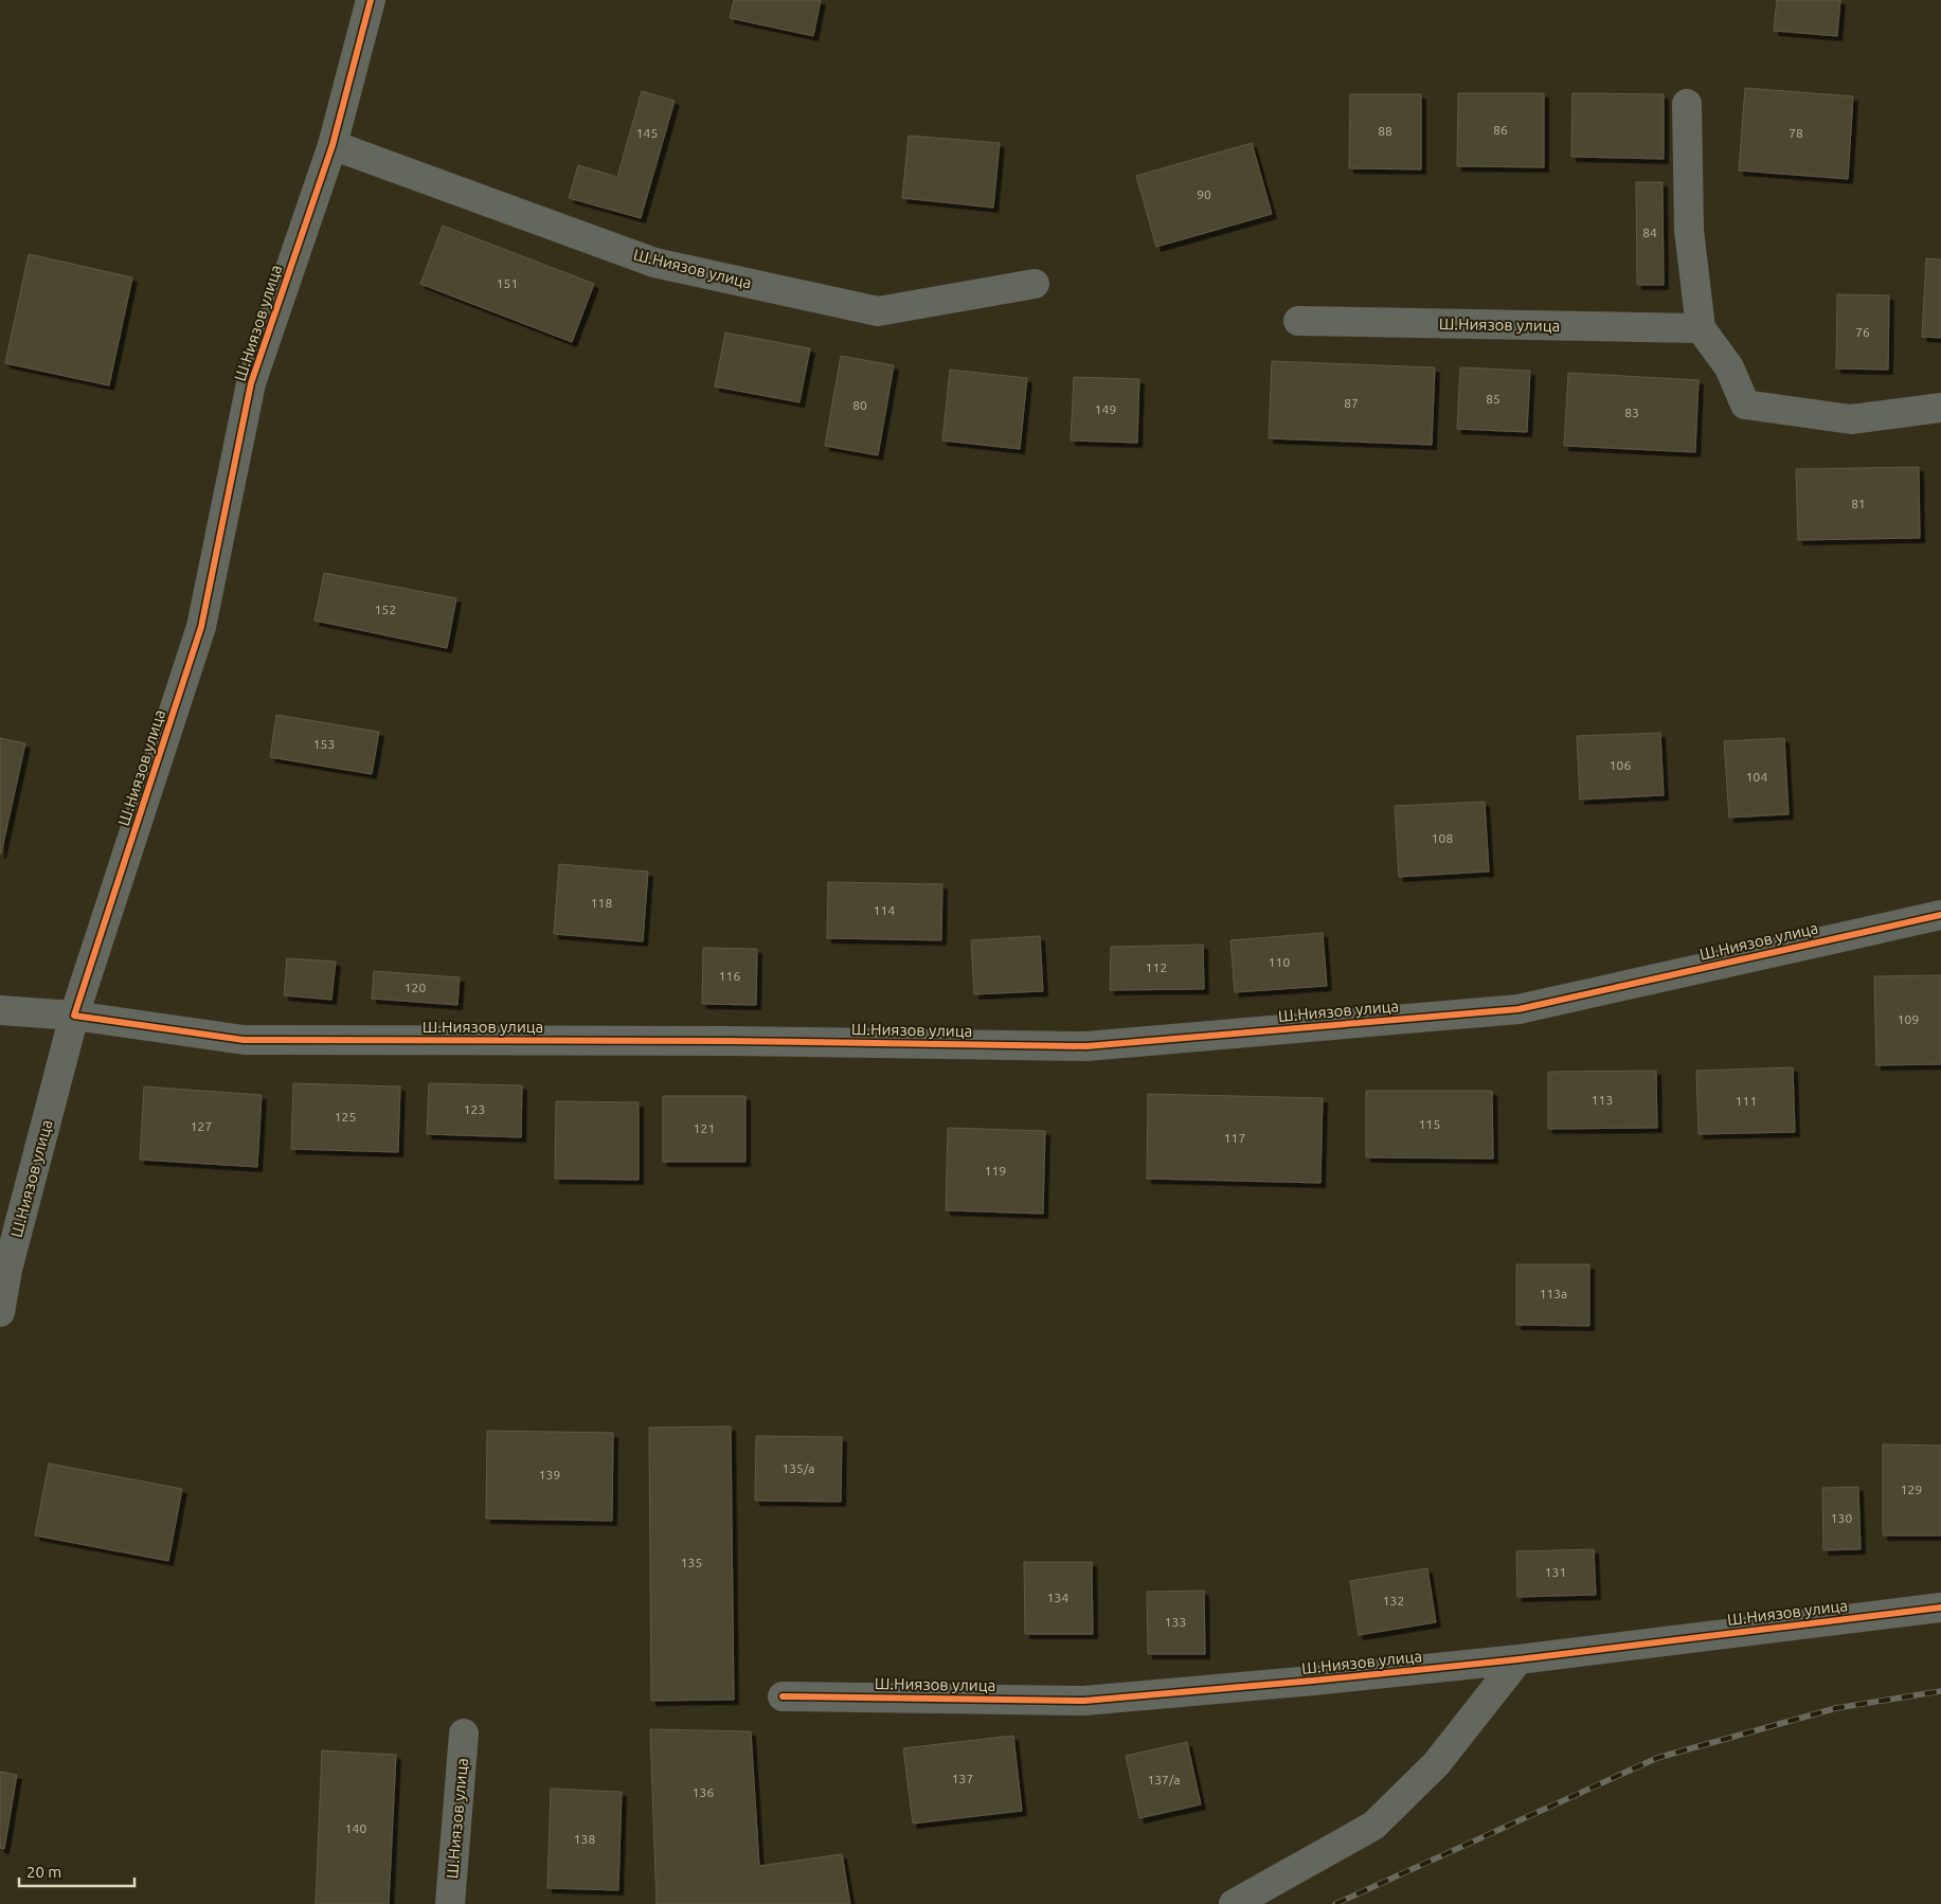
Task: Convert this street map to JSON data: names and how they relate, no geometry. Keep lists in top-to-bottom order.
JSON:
{
  "streets": {
    "street": ["Ш.Ниязов улица"]
  },
  "house_numbers": [
    "86",
    "88",
    "145",
    "78",
    "90",
    "84",
    "151",
    "76",
    "85",
    "87",
    "80",
    "149",
    "83",
    "81",
    "152",
    "153",
    "106",
    "104",
    "108",
    "118",
    "114",
    "110",
    "112",
    "116",
    "120",
    "109",
    "113",
    "111",
    "123",
    "125",
    "115",
    "127",
    "121",
    "117",
    "119",
    "113а",
    "135/а",
    "139",
    "129",
    "130",
    "135",
    "131",
    "134",
    "132",
    "133",
    "137",
    "137/а",
    "136",
    "140",
    "138"
  ],
  "scale_bar": "20 m"
}
